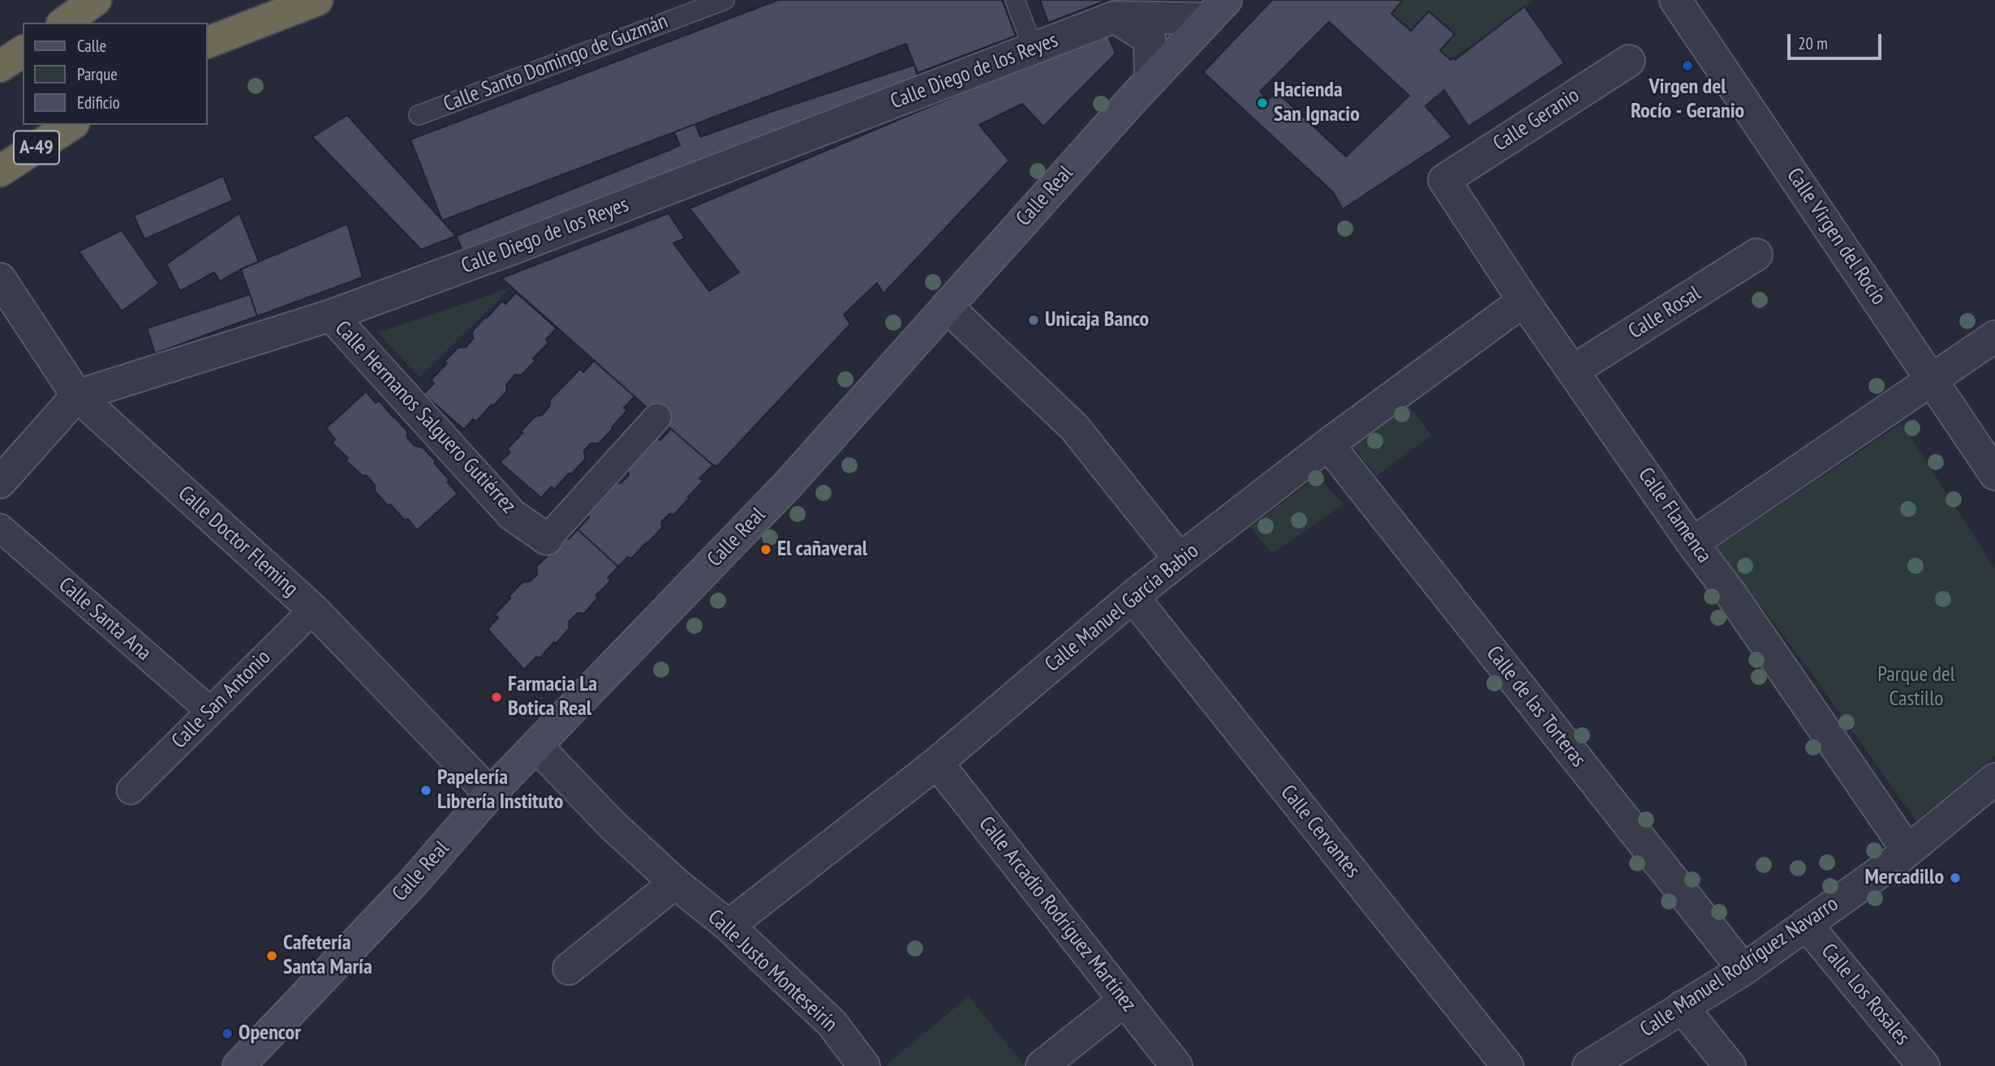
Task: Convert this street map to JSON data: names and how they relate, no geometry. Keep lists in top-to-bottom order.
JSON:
{
  "streets": {
    "highway": ["A-49"],
    "main road": ["Calle Real"],
    "street": [
      "Calle Diego de los Reyes",
      "Calle Geranio",
      "Calle Virgen del Rocío",
      "Calle Rosal",
      "Calle Hermanos Salguero Gutiérrez",
      "Calle Flamenca",
      "Calle Doctor Fleming",
      "Calle Manuel García Babio",
      "Calle Santa Ana",
      "Calle San Antonio",
      "Calle de las Torteras",
      "Calle Cervantes",
      "Calle Arcadio Rodríguez Martínez",
      "Calle Manuel Rodríguez Navarro",
      "Calle Justo Monteseirín",
      "Calle Los Rosales"
    ],
    "lane": ["Calle Santo Domingo de Guzmán"]
  },
  "crossings": [
    ["Calle Diego de los Reyes", "Calle Real"],
    ["Calle Diego de los Reyes", "Calle Hermanos Salguero Gutiérrez"],
    ["Calle Diego de los Reyes", "Calle Doctor Fleming"],
    ["Calle Geranio", "Calle Flamenca"],
    ["Calle Real", "Calle Doctor Fleming"],
    ["Calle Real", "Calle Justo Monteseirín"],
    ["Calle Rosal", "Calle Flamenca"],
    ["Calle Flamenca", "Calle Manuel García Babio"],
    ["Calle Flamenca", "Calle Manuel Rodríguez Navarro"],
    ["Calle Doctor Fleming", "Calle San Antonio"],
    ["Calle Manuel García Babio", "Calle de las Torteras"],
    ["Calle Manuel García Babio", "Calle Cervantes"],
    ["Calle Manuel García Babio", "Calle Arcadio Rodríguez Martínez"],
    ["Calle Manuel García Babio", "Calle Justo Monteseirín"],
    ["Calle Santa Ana", "Calle San Antonio"],
    ["Calle de las Torteras", "Calle Manuel Rodríguez Navarro"],
    ["Calle Manuel Rodríguez Navarro", "Calle Los Rosales"]
  ],
  "parks": ["Parque del Castillo"],
  "places": [
    "Virgen del Rocío - Geranio",
    "Hacienda San Ignacio",
    "Unicaja Banco",
    "El cañaveral",
    "Farmacia La Botica Real",
    "Papelería Librería Instituto",
    "Mercadillo",
    "Cafetería Santa María",
    "Opencor"
  ],
  "legend": ["Calle", "Parque", "Edificio"],
  "scale_bar": "20 m"
}
